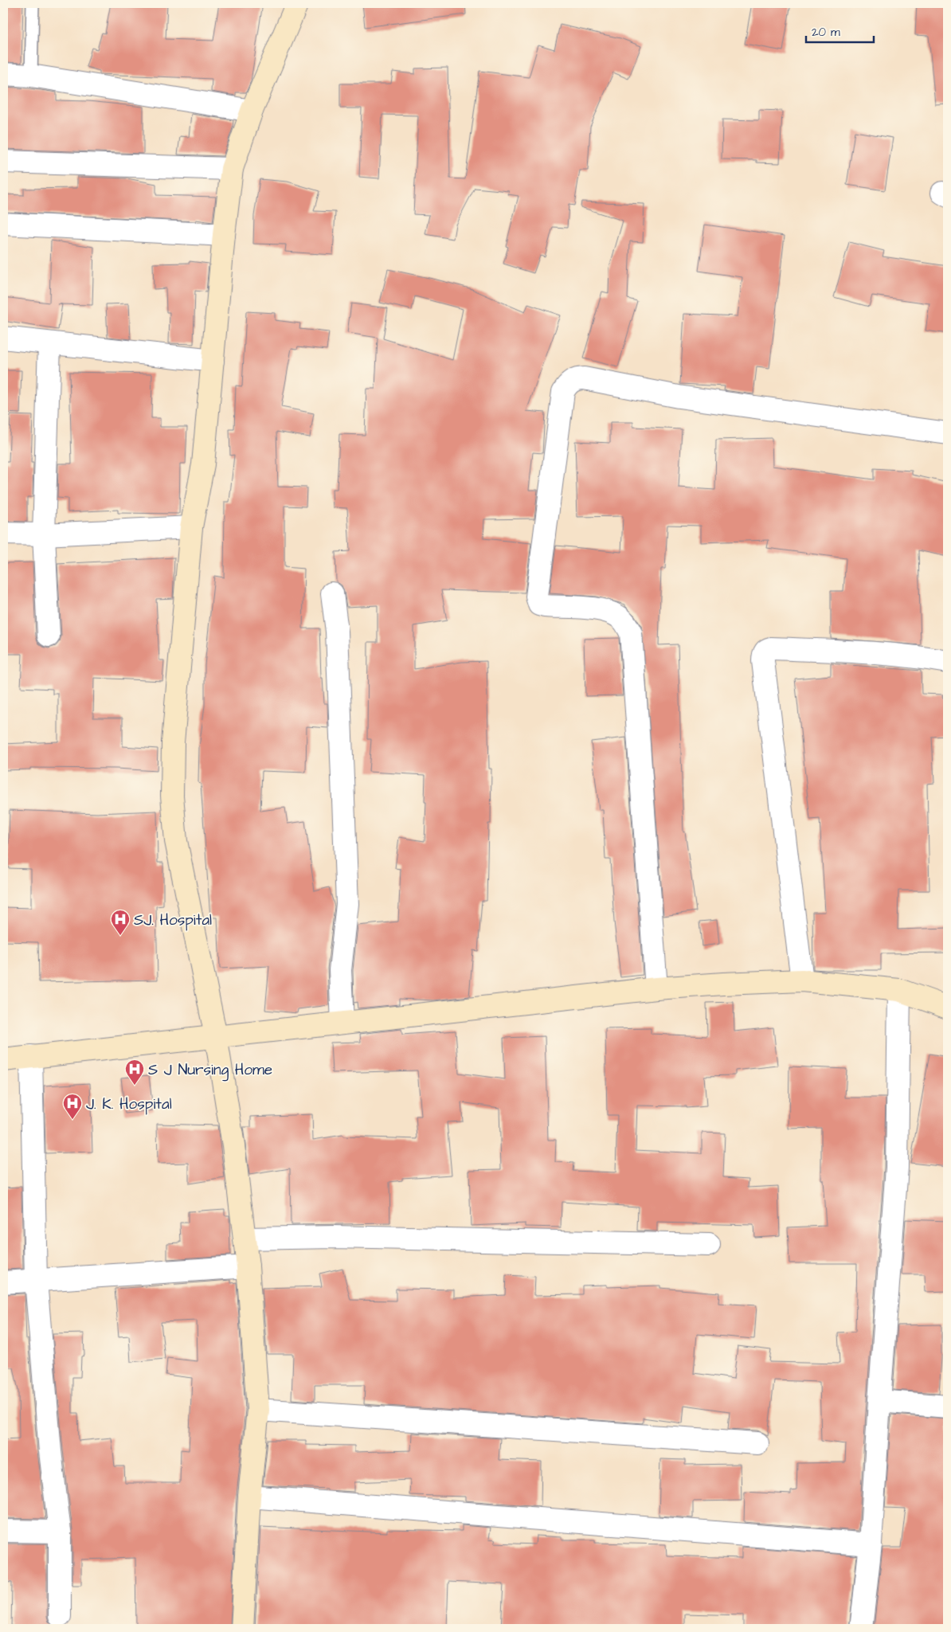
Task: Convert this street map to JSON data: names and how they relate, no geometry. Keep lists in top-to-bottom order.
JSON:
{
  "places": {
    "hospital": ["SJ. Hospital", "S J Nursing Home", "J. K. Hospital"]
  },
  "scale_bar": "20 m"
}
